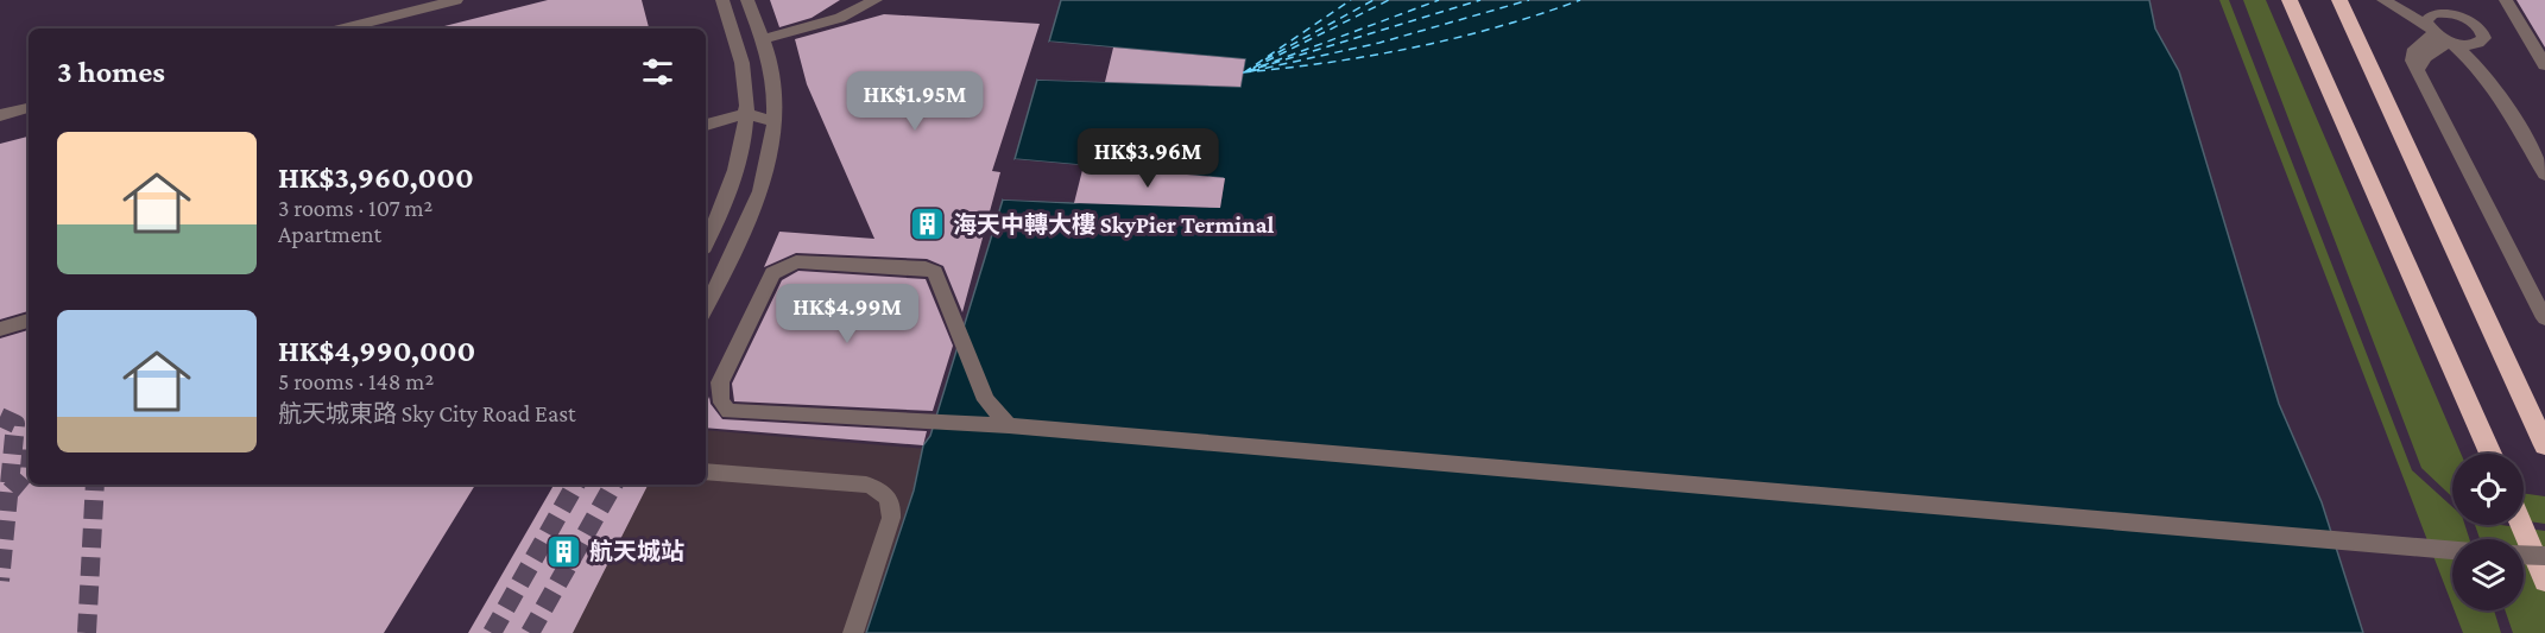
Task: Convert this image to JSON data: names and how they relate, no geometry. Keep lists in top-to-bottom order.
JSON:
{
  "places": {
    "building": ["海天中轉大樓 SkyPier Terminal", "航天城站"]
  },
  "page": {
    "heading": "3 homes",
    "price": ["HK$1.95M", "HK$3.96M", "HK$4.99M"],
    "list": [
      {
        "name": "HK$3,960,000",
        "note": "3 rooms · 107 m² · Apartment"
      },
      {
        "name": "HK$4,990,000",
        "note": "5 rooms · 148 m² · 航天城東路 Sky City Road East"
      }
    ]
  }
}
